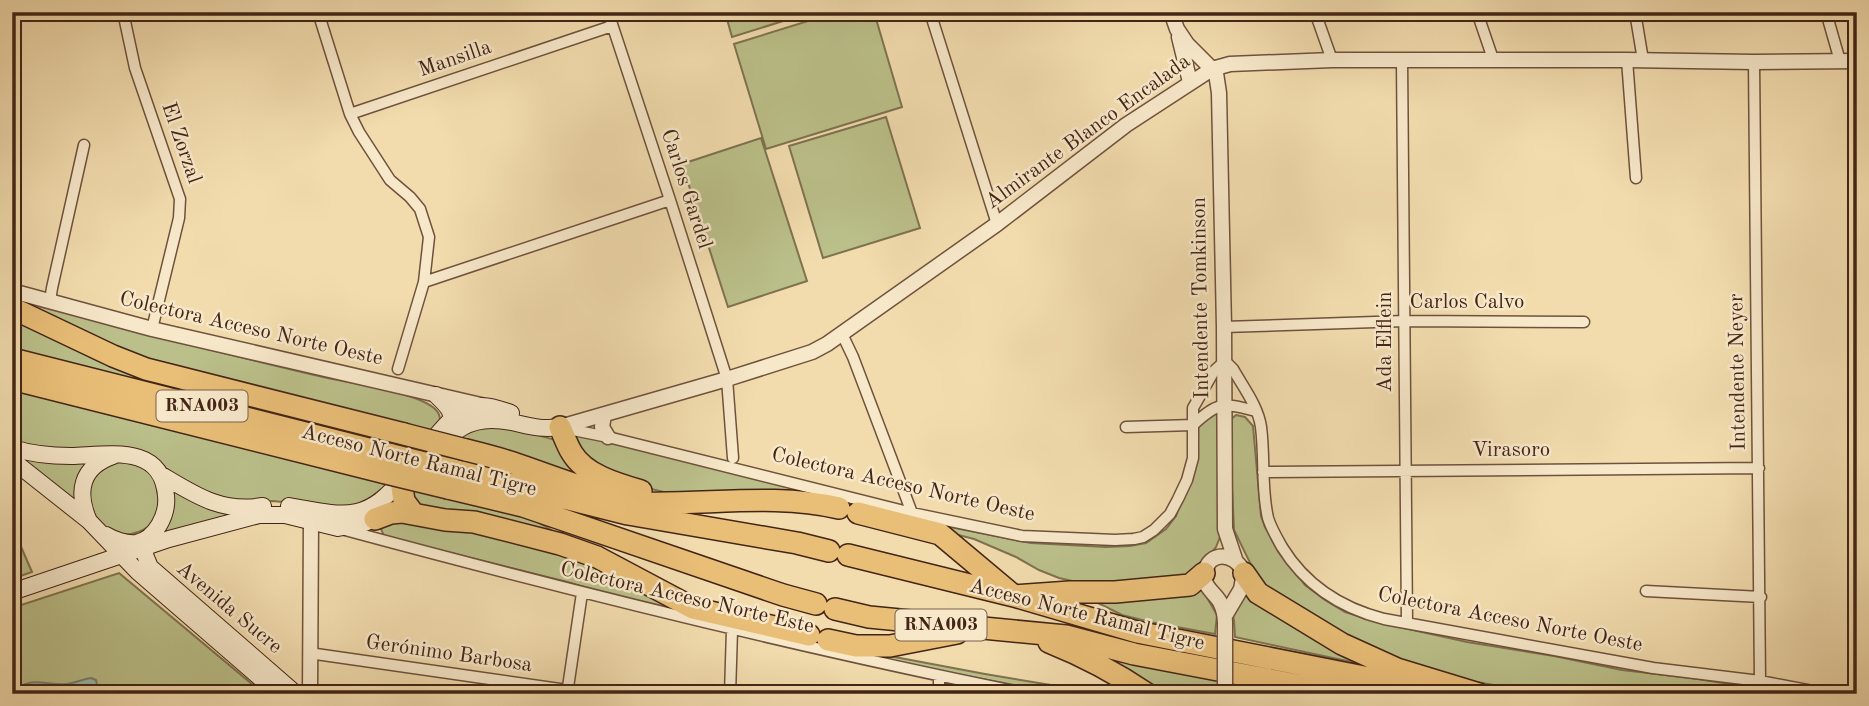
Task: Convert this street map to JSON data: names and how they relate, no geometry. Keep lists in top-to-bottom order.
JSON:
{
  "streets": {
    "highway": ["RNA003", "Acceso Norte Ramal Tigre"],
    "main road": ["Almirante Blanco Encalada", "Avenida Sucre"],
    "street": [
      "Mansilla",
      "El Zorzal",
      "Carlos Gardel",
      "Intendente Tomkinson",
      "Carlos Calvo",
      "Colectora Acceso Norte Oeste",
      "Ada Elflein",
      "Intendente Neyer",
      "Virasoro",
      "Colectora Acceso Norte Este",
      "Gerónimo Barbosa"
    ]
  },
  "crossings": [
    ["Mansilla", "Carlos Gardel"],
    ["Almirante Blanco Encalada", "Carlos Gardel"],
    ["Almirante Blanco Encalada", "Intendente Tomkinson"],
    ["Almirante Blanco Encalada", "Colectora Acceso Norte Oeste"],
    ["Almirante Blanco Encalada", "Ada Elflein"],
    ["Almirante Blanco Encalada", "Intendente Neyer"],
    ["Almirante Blanco Encalada", "Acceso Norte Ramal Tigre"],
    ["Almirante Blanco Encalada", "Colectora Acceso Norte Este"],
    ["Almirante Blanco Encalada", "Avenida Sucre"],
    ["El Zorzal", "Colectora Acceso Norte Oeste"],
    ["Intendente Tomkinson", "Carlos Calvo"],
    ["Intendente Tomkinson", "Colectora Acceso Norte Oeste"],
    ["Carlos Calvo", "Ada Elflein"],
    ["Colectora Acceso Norte Oeste", "Ada Elflein"],
    ["Colectora Acceso Norte Oeste", "Intendente Neyer"],
    ["Colectora Acceso Norte Oeste", "Virasoro"],
    ["Ada Elflein", "Virasoro"],
    ["Intendente Neyer", "Virasoro"]
  ]
}
